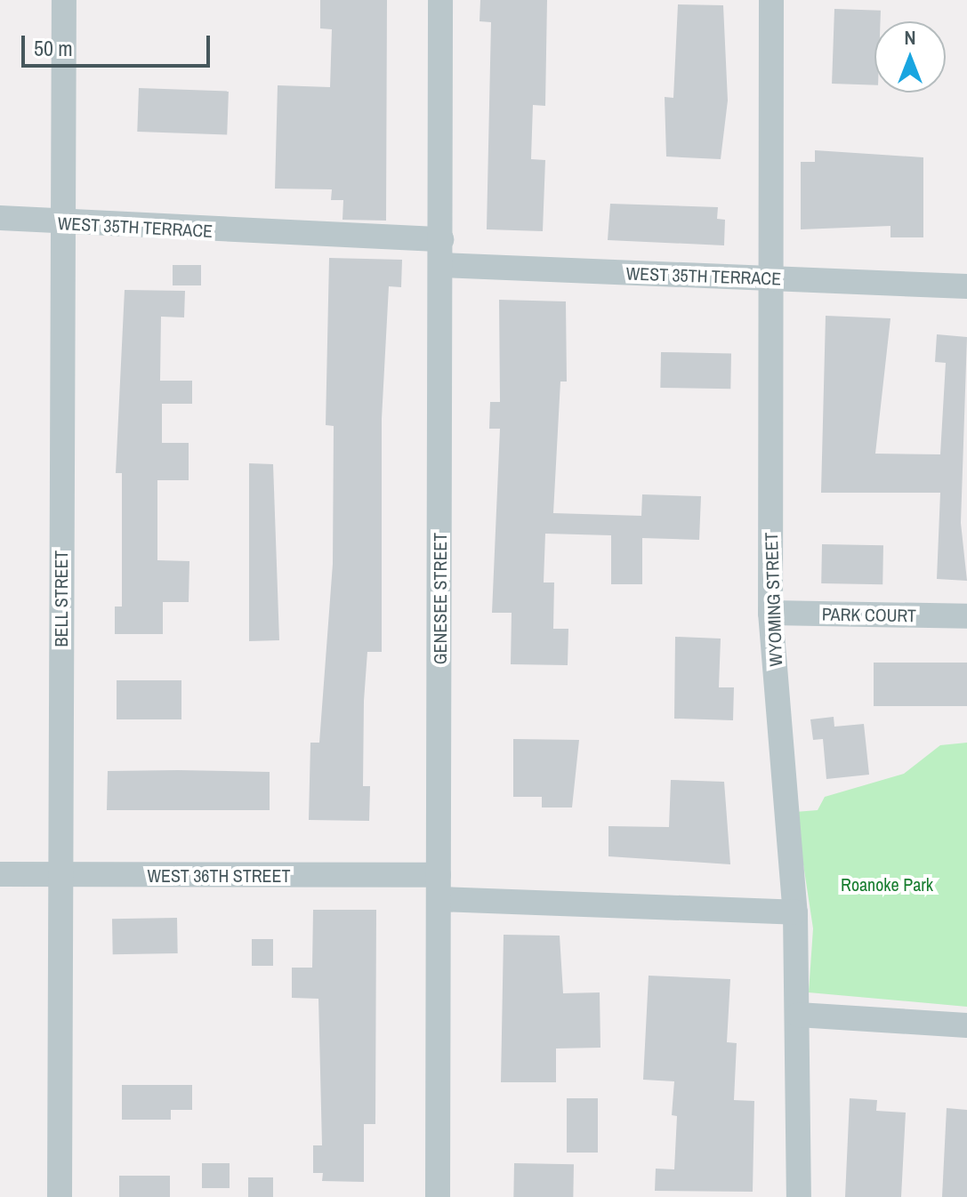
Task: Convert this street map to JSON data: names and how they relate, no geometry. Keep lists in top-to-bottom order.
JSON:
{
  "streets": {
    "street": [
      "WEST 35TH TERRACE",
      "BELL STREET",
      "GENESEE STREET",
      "WYOMING STREET",
      "PARK COURT",
      "WEST 36TH STREET"
    ]
  },
  "crossings": [
    ["WEST 35TH TERRACE", "BELL STREET"],
    ["WEST 35TH TERRACE", "GENESEE STREET"],
    ["WEST 35TH TERRACE", "WYOMING STREET"],
    ["BELL STREET", "WEST 36TH STREET"],
    ["GENESEE STREET", "WEST 36TH STREET"],
    ["WYOMING STREET", "PARK COURT"],
    ["WYOMING STREET", "WEST 36TH STREET"]
  ],
  "parks": ["Roanoke Park"],
  "scale_bar": "50 m",
  "north": "top"
}
